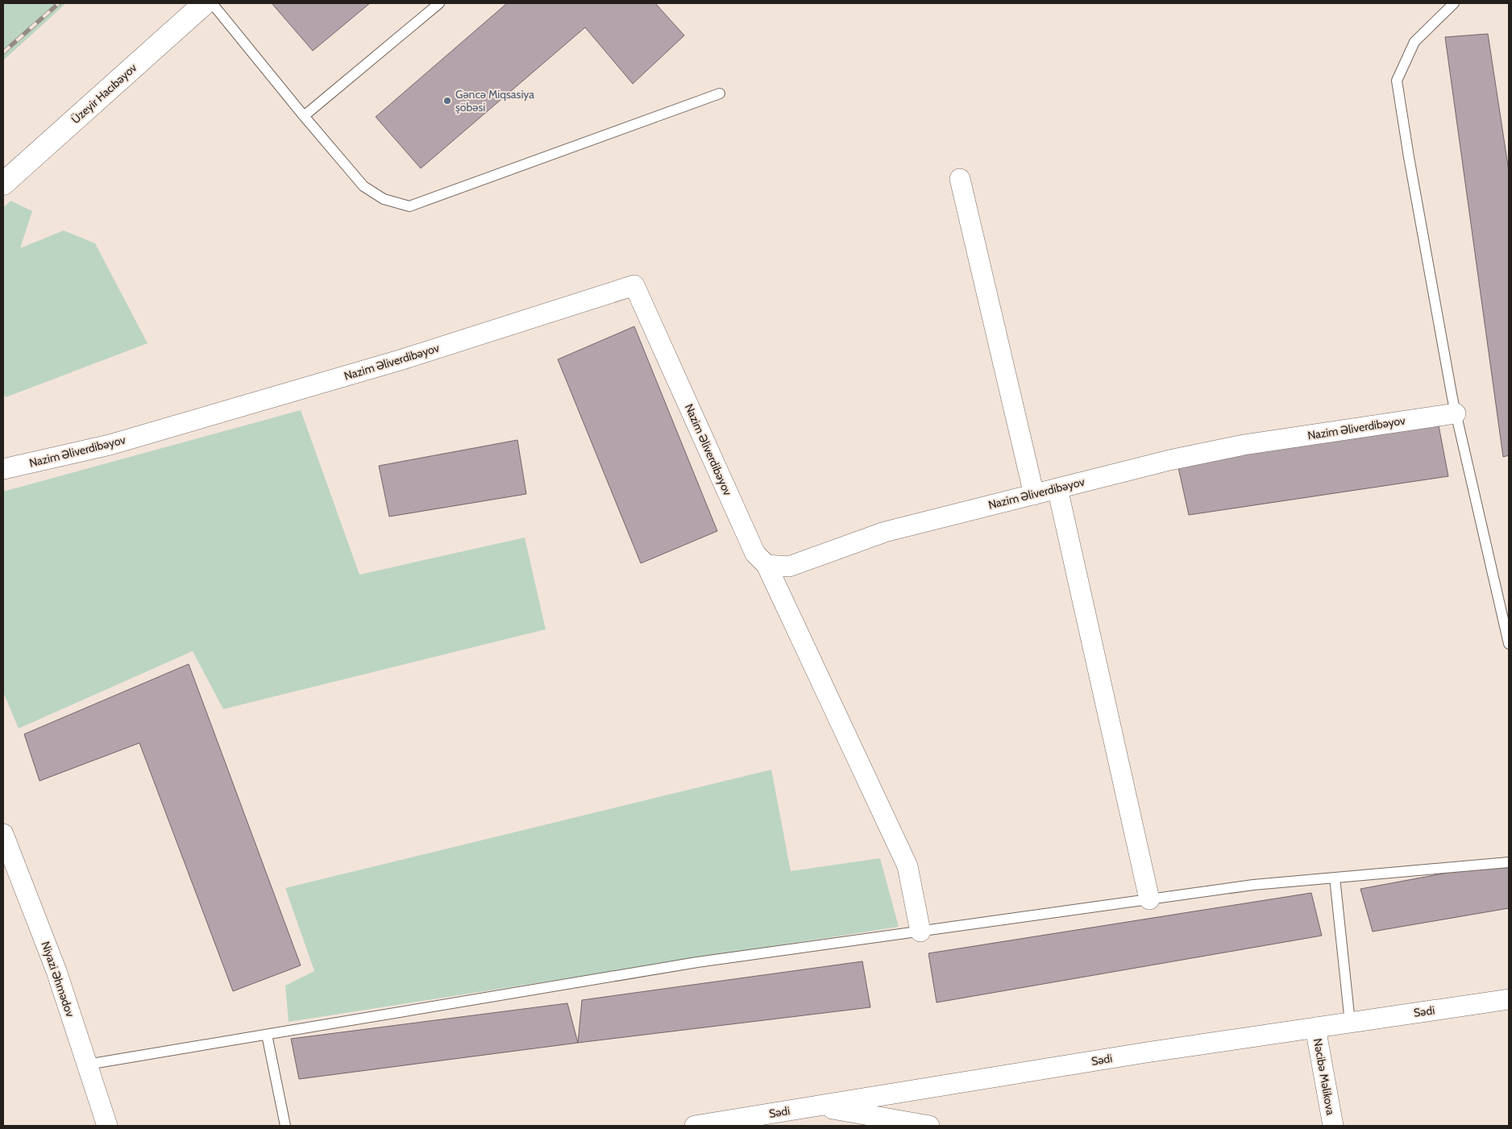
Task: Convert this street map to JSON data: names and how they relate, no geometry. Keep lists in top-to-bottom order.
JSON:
{
  "streets": {
    "main road": ["Üzeyir Hacıbəyov"],
    "street": [
      "Nazim Əliverdibəyov",
      "Niyazi Əhmədov",
      "Sədi",
      "Nəcibə Məlikova"
    ]
  },
  "crossings": [
    ["Sədi", "Nəcibə Məlikova"]
  ],
  "places": ["Gəncə Miqsasiya şöbəsi"]
}
